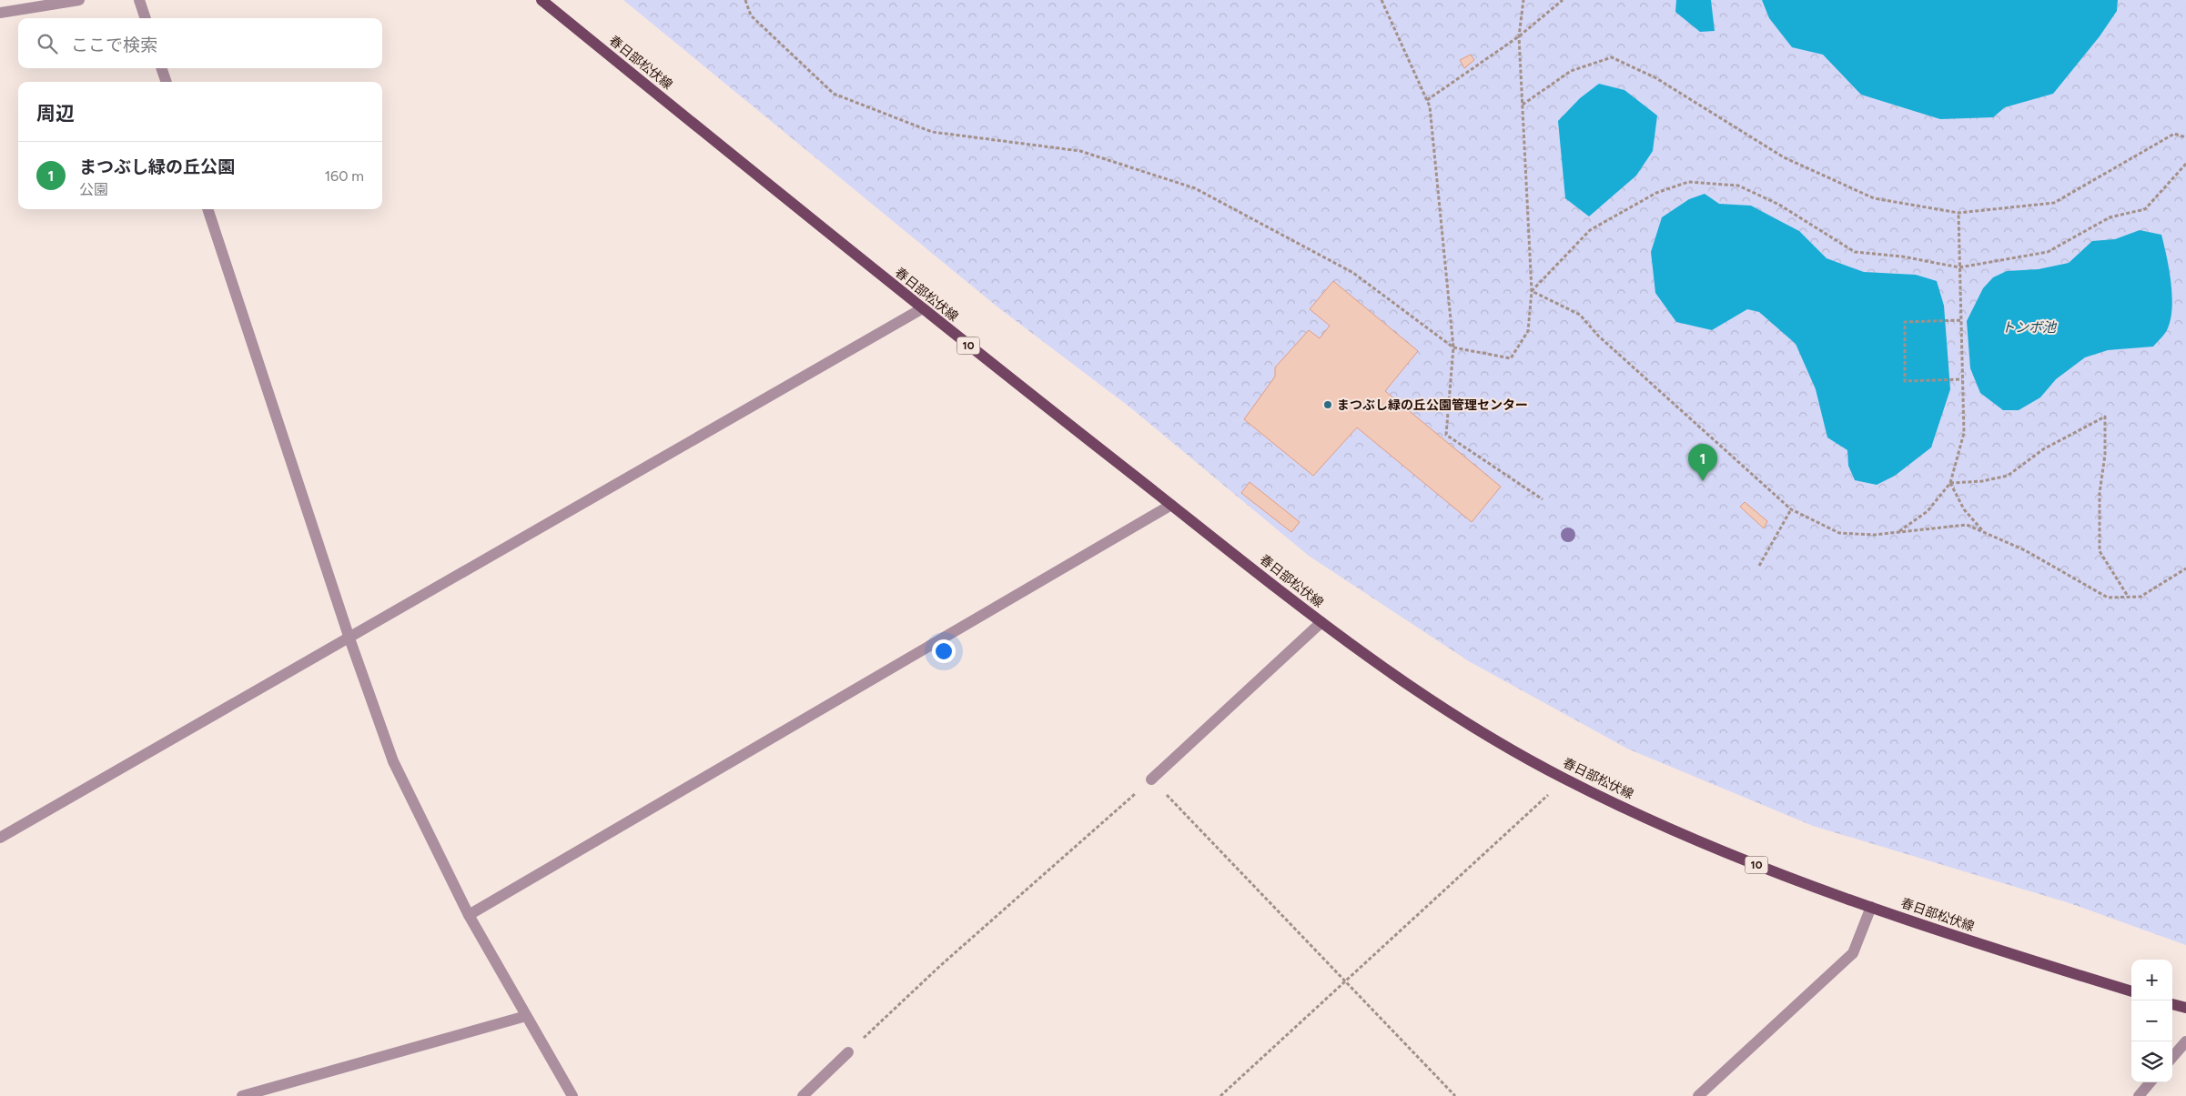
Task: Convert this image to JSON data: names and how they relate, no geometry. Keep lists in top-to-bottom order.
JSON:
{
  "streets": {
    "main road": ["春日部松伏線", "10"]
  },
  "water": ["トンボ池"],
  "places": ["まつぶし緑の丘公園管理センター"],
  "page": {
    "search": "ここで検索",
    "heading": "周辺",
    "list": [
      {
        "mark": "1",
        "name": "まつぶし緑の丘公園",
        "note": "公園",
        "value": "160 m"
      }
    ],
    "pins": "1",
    "map_buttons": ["+", "−"]
  }
}
